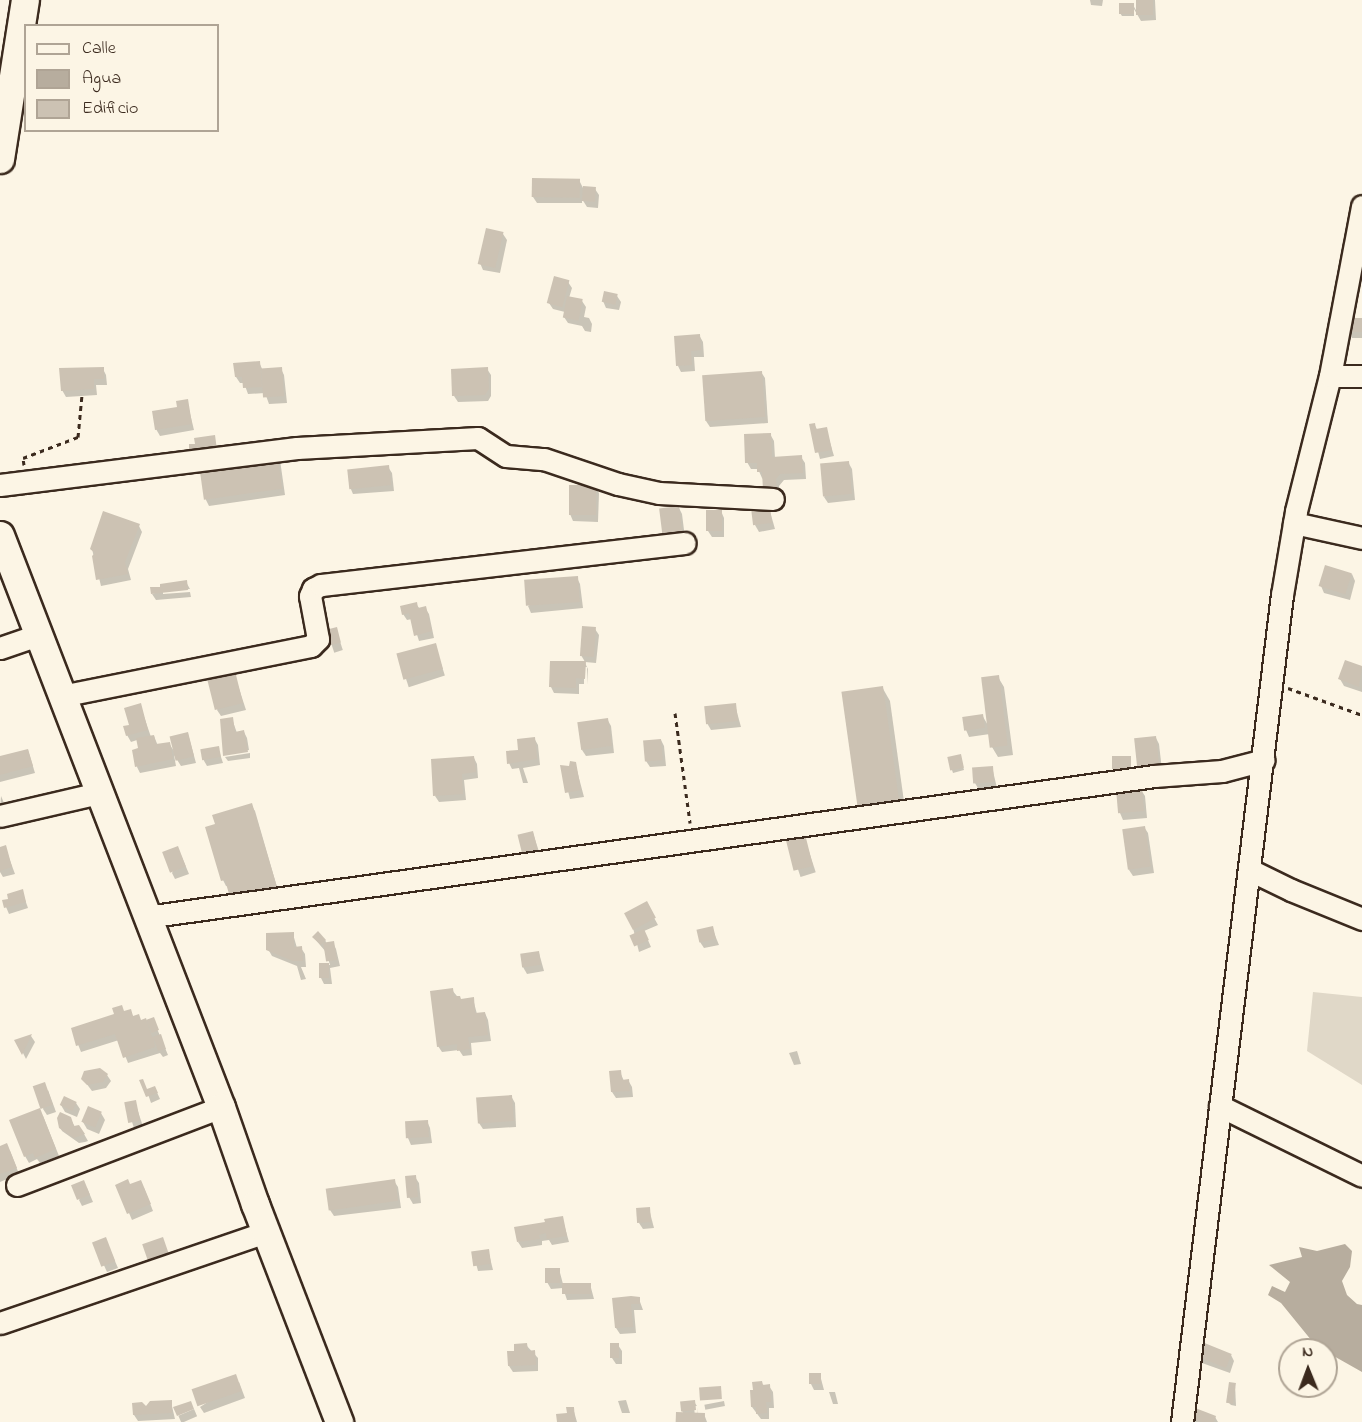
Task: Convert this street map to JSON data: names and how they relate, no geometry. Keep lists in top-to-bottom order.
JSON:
{
  "legend": ["Calle", "Agua", "Edificio"],
  "north": "top"
}
